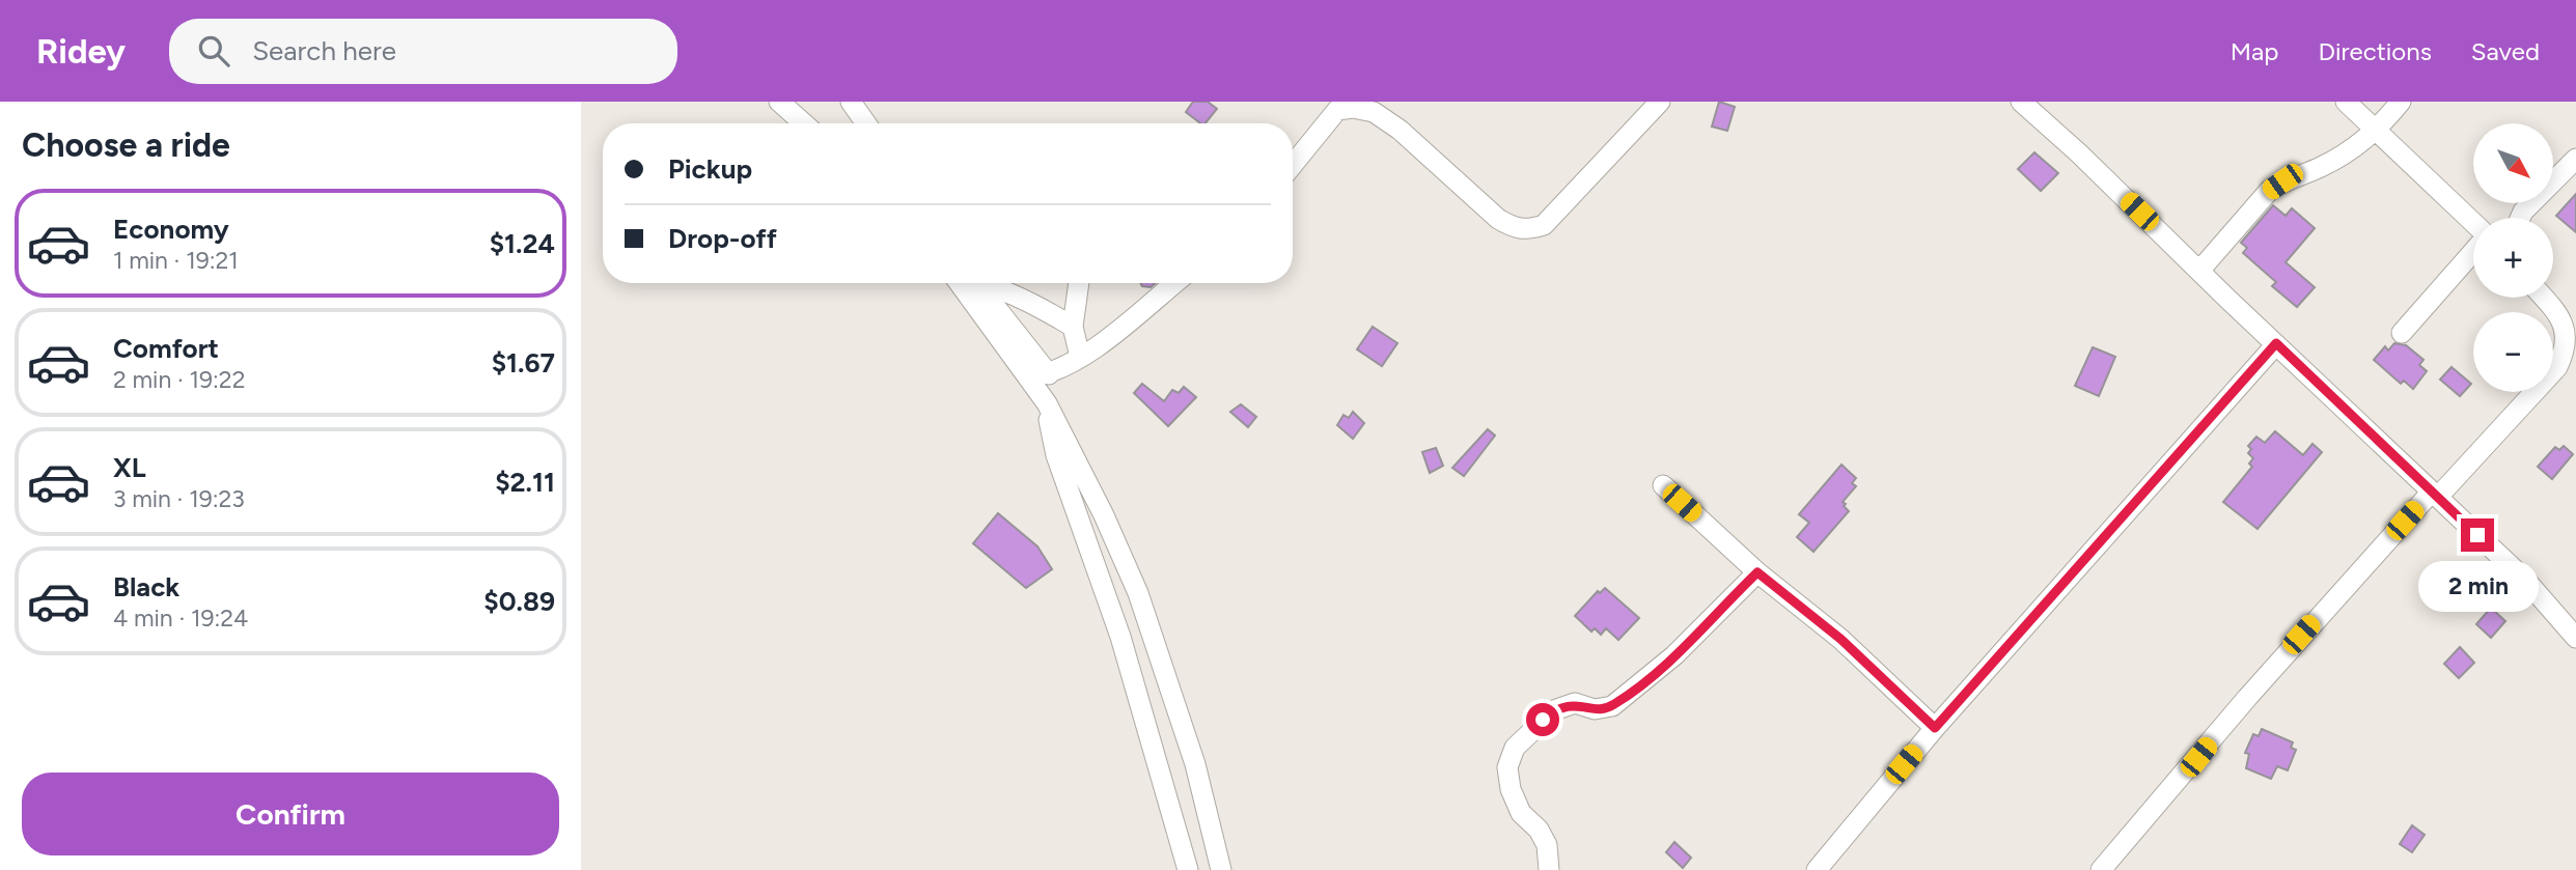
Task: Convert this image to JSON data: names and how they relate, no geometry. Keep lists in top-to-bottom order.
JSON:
{
  "north": "bottom right",
  "page": {
    "header": "Ridey",
    "search": "Search here",
    "nav": ["Map", "Directions", "Saved"],
    "heading": "Choose a ride",
    "map_buttons": ["+", "−"],
    "banner": ["Pickup", "Drop-off"],
    "list": [
      {
        "name": "Economy",
        "note": "1 min · 19:21",
        "value": "$1.24"
      },
      {
        "name": "Comfort",
        "note": "2 min · 19:22",
        "value": "$1.67"
      },
      {
        "name": "XL",
        "note": "3 min · 19:23",
        "value": "$2.11"
      },
      {
        "name": "Black",
        "note": "4 min · 19:24",
        "value": "$0.89"
      }
    ],
    "bubble": "2 min",
    "buttons": "Confirm"
  }
}
